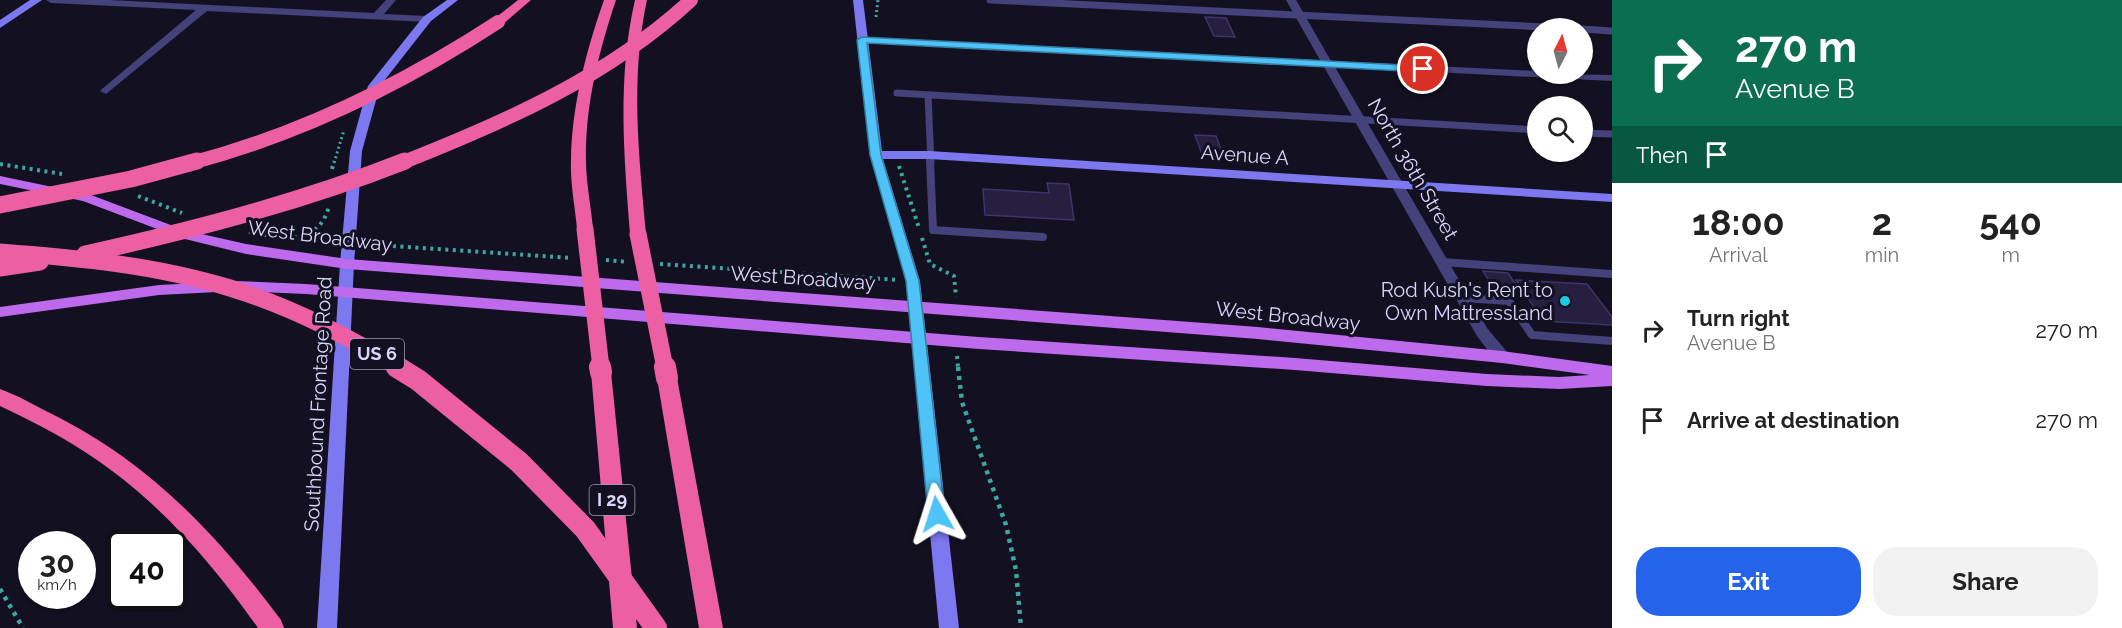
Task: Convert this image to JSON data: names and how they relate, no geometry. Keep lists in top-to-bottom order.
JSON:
{
  "streets": {
    "highway": ["US 6", "I 29"],
    "main road": ["West Broadway"],
    "street": ["Avenue A", "North 36th Street", "Southbound Frontage Road"]
  },
  "crossings": [
    ["Avenue A", "North 36th Street"],
    ["North 36th Street", "West Broadway"],
    ["West Broadway", "Southbound Frontage Road"]
  ],
  "places": ["Rod Kush's Rent to Own Mattressland"],
  "north": "top",
  "page": {
    "turn": ["270 m", "Avenue B"],
    "then": "Then",
    "eta": [
      "18:00",
      "Arrival",
      "2",
      "min",
      "540",
      "m"
    ],
    "list": [
      {
        "name": "Turn right",
        "note": "Avenue B",
        "value": "270 m"
      },
      {
        "name": "Arrive at destination",
        "value": "270 m"
      }
    ],
    "speed": "30 km/h",
    "limit": "40",
    "buttons": ["Exit", "Share"]
  }
}
